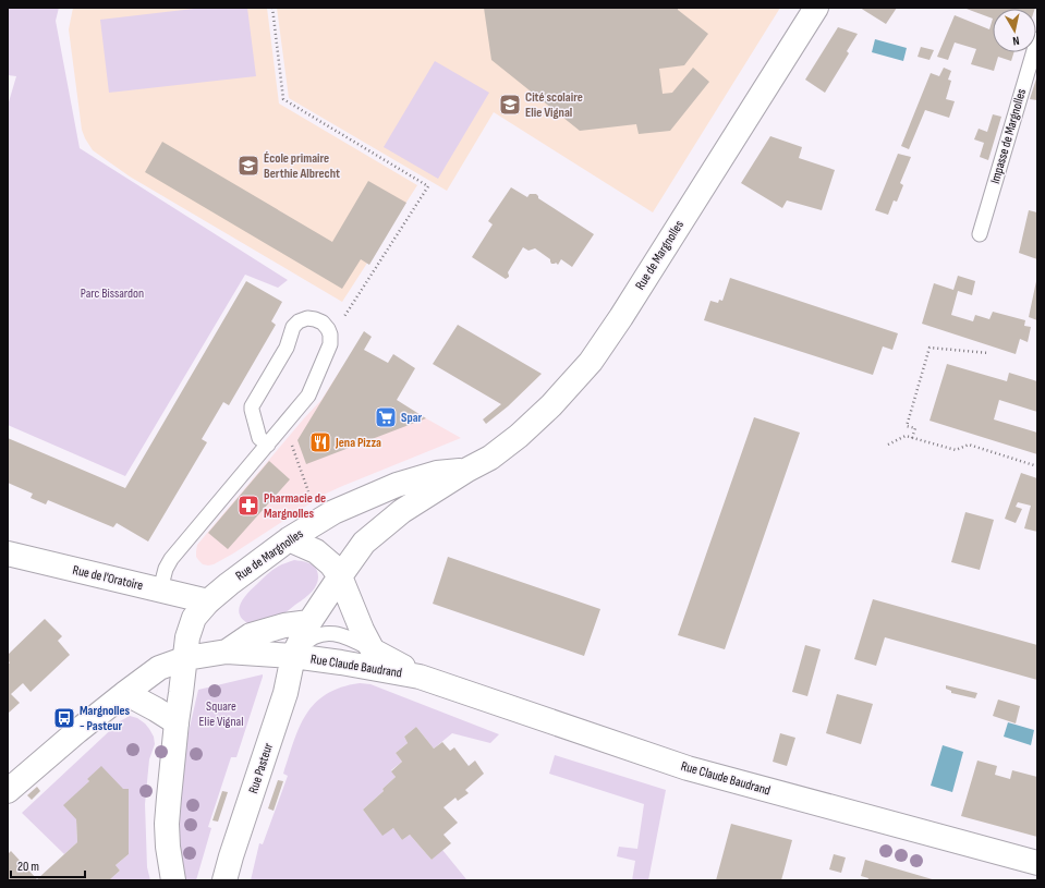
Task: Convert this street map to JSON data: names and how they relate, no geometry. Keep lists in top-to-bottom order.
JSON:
{
  "streets": {
    "street": [
      "Rue de Margnolles",
      "Rue de l'Oratoire",
      "Rue Claude Baudrand",
      "Rue Pasteur"
    ],
    "lane": ["Impasse de Margnolles"]
  },
  "crossings": [
    ["Rue de Margnolles", "Rue de l'Oratoire"],
    ["Rue de Margnolles", "Rue Claude Baudrand"],
    ["Rue de Margnolles", "Rue Pasteur"],
    ["Rue Claude Baudrand", "Rue Pasteur"]
  ],
  "parks": ["Parc Bissardon", "Square Elie Vignal"],
  "places": {
    "school or university": ["Cité scolaire Elie Vignal", "École primaire Berthie Albrecht"],
    "supermarket": ["Spar"],
    "restaurant": ["Jena Pizza"],
    "pharmacy": ["Pharmacie de Margnolles"],
    "bus stop": ["Margnolles - Pasteur"]
  },
  "scale_bar": "20 m",
  "north": "bottom"
}
